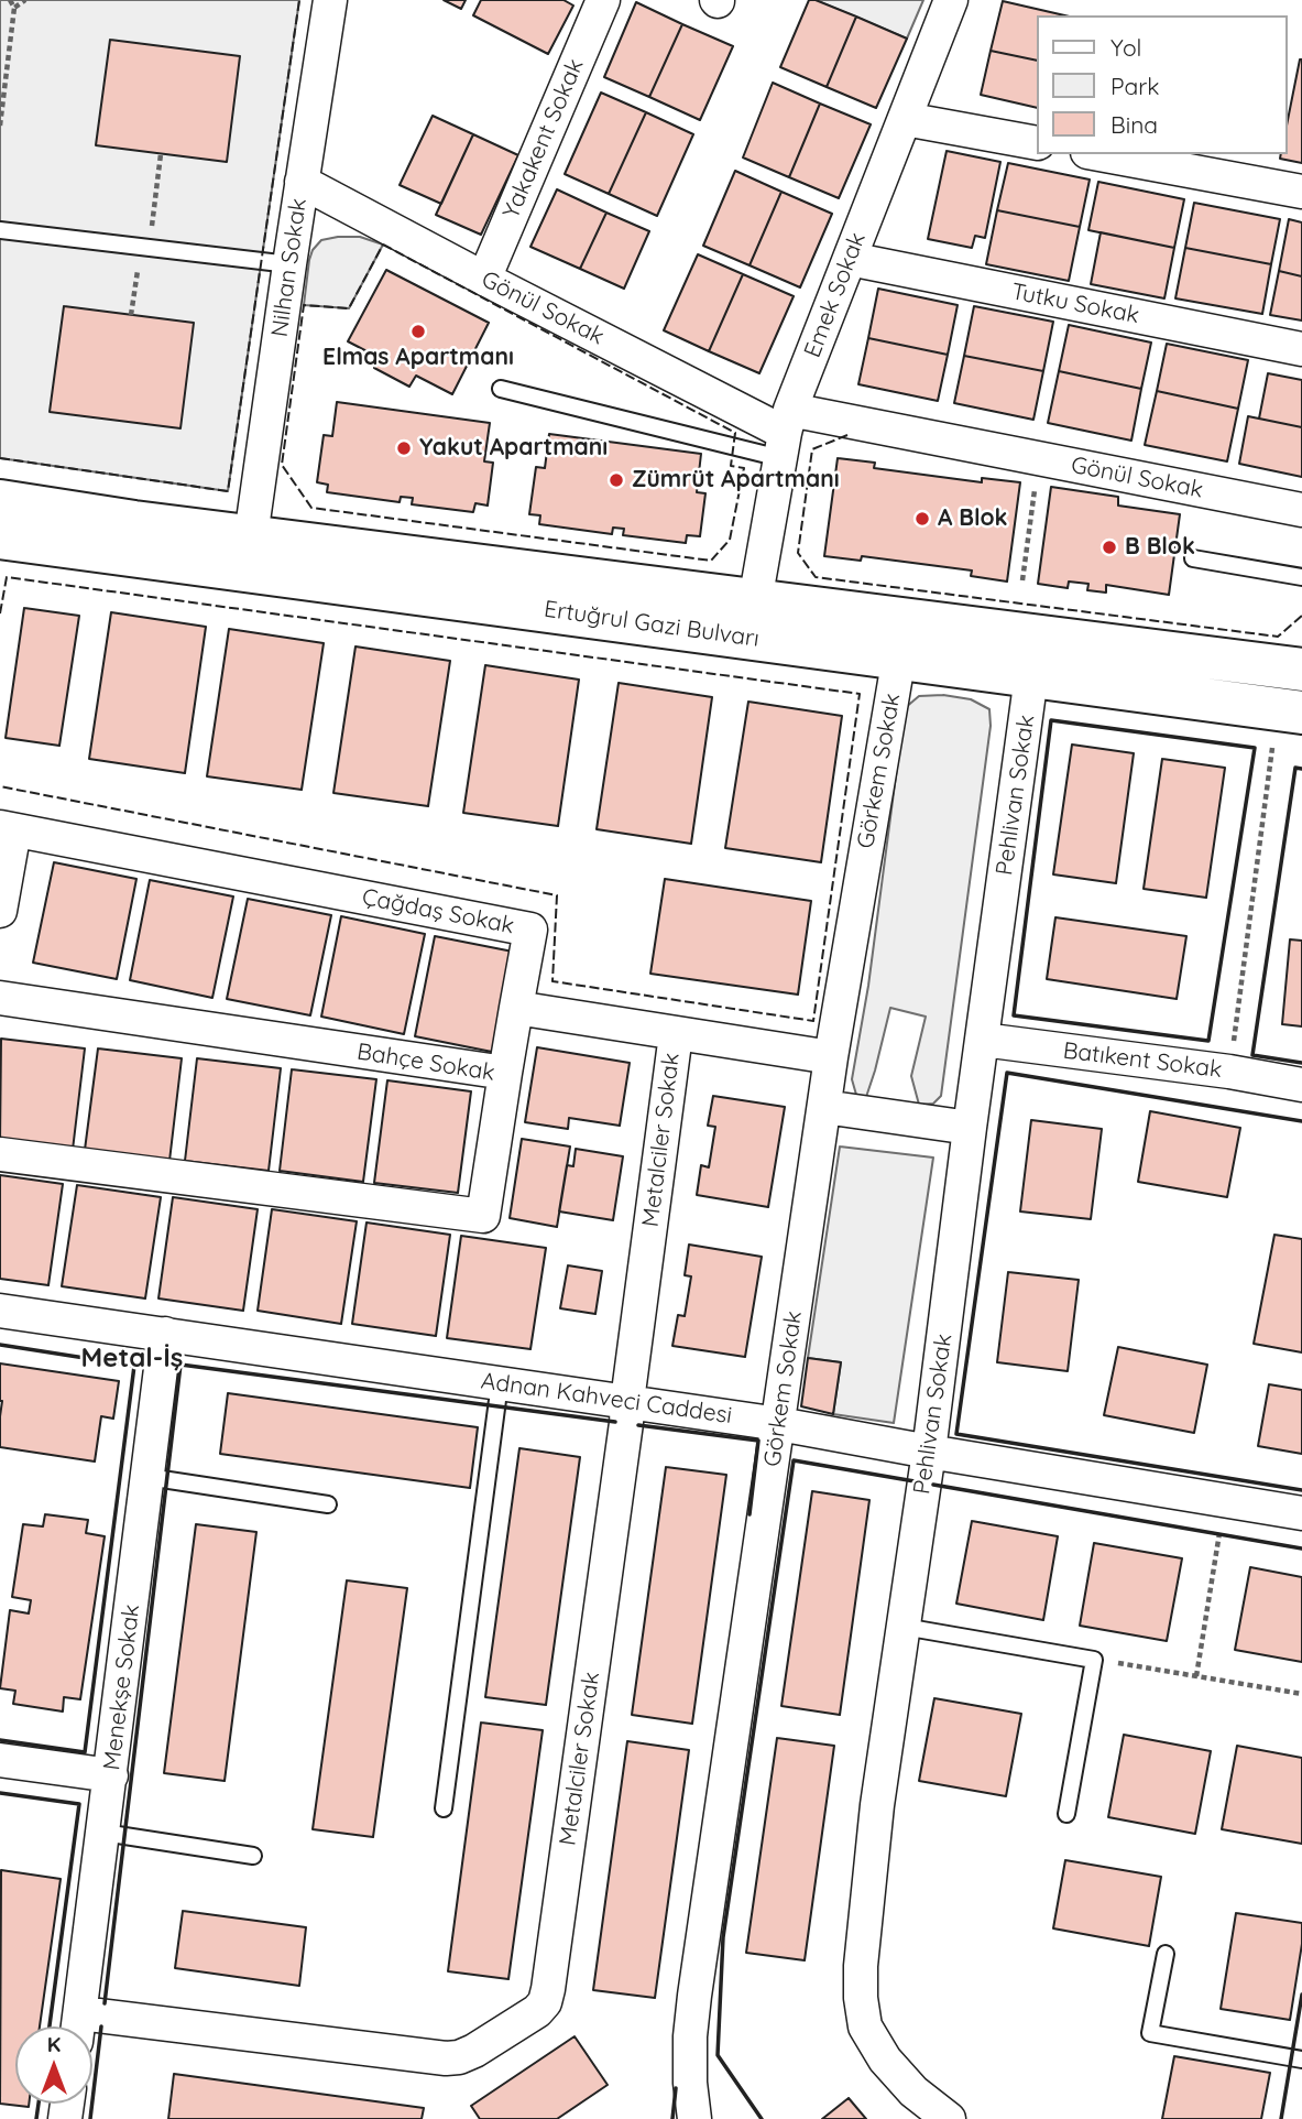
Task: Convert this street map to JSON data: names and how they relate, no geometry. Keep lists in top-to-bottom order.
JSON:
{
  "streets": {
    "main road": ["Ertuğrul Gazi Bulvarı"],
    "street": [
      "Yakakent Sokak",
      "Nilhan Sokak",
      "Emek Sokak",
      "Tutku Sokak",
      "Gönül Sokak",
      "Görkem Sokak",
      "Pehlivan Sokak",
      "Çağdaş Sokak",
      "Batıkent Sokak",
      "Bahçe Sokak",
      "Metalciler Sokak",
      "Adnan Kahveci Caddesi",
      "Menekşe Sokak"
    ]
  },
  "crossings": [
    ["Yakakent Sokak", "Gönül Sokak"],
    ["Nilhan Sokak", "Gönül Sokak"],
    ["Nilhan Sokak", "Ertuğrul Gazi Bulvarı"],
    ["Emek Sokak", "Tutku Sokak"],
    ["Emek Sokak", "Gönül Sokak"],
    ["Emek Sokak", "Ertuğrul Gazi Bulvarı"],
    ["Ertuğrul Gazi Bulvarı", "Görkem Sokak"],
    ["Ertuğrul Gazi Bulvarı", "Pehlivan Sokak"],
    ["Görkem Sokak", "Adnan Kahveci Caddesi"],
    ["Pehlivan Sokak", "Batıkent Sokak"],
    ["Pehlivan Sokak", "Adnan Kahveci Caddesi"],
    ["Metalciler Sokak", "Adnan Kahveci Caddesi"],
    ["Adnan Kahveci Caddesi", "Menekşe Sokak"]
  ],
  "districts": ["Metal-İş"],
  "places": [
    "Elmas Apartmanı",
    "Yakut Apartmanı",
    "Zümrüt Apartmanı",
    "A Blok",
    "B Blok"
  ],
  "legend": ["Yol", "Park", "Bina"],
  "north": "top"
}
